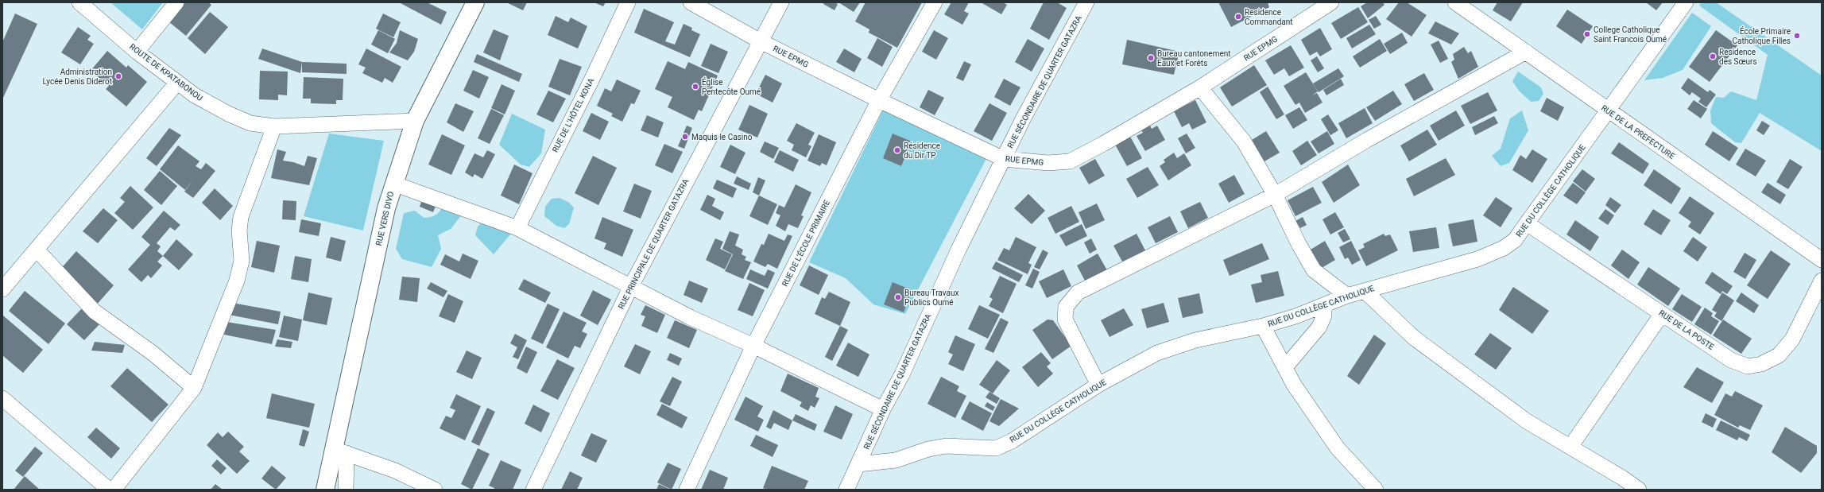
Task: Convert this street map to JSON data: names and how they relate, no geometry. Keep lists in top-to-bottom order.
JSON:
{
  "streets": {
    "main road": ["RUE VERS DIVO"],
    "street": [
      "RUE EPMG",
      "ROUTE DE KPATABONOU",
      "RUE SÉCONDAIRE DE QUARTER GATAZRA",
      "RUE DE L'HÔTEL KONA",
      "RUE DE LA PREFECTURE",
      "RUE DU COLLÈGE CATHOLIQUE",
      "RUE DE L'ÉCOLE PRIMAIRE",
      "RUE PRINCIPALE DE QUARTER GATAZRA",
      "RUE DE LA POSTE"
    ]
  },
  "crossings": [
    ["RUE EPMG", "RUE SÉCONDAIRE DE QUARTER GATAZRA"],
    ["RUE EPMG", "RUE DE L'ÉCOLE PRIMAIRE"],
    ["RUE EPMG", "RUE PRINCIPALE DE QUARTER GATAZRA"],
    ["ROUTE DE KPATABONOU", "RUE VERS DIVO"],
    ["RUE SÉCONDAIRE DE QUARTER GATAZRA", "RUE DU COLLÈGE CATHOLIQUE"],
    ["RUE DE LA PREFECTURE", "RUE DU COLLÈGE CATHOLIQUE"],
    ["RUE DU COLLÈGE CATHOLIQUE", "RUE DE LA POSTE"]
  ],
  "places": [
    "Residence Commandant",
    "College Catholique Saint Francois Oumé",
    "École Primaire Catholique Filles",
    "Residence des Sœurs",
    "Bureau cantonement Eaux et Forêts",
    "Administration Lycée Denis Diderot",
    "Église Pentecôte Oumé",
    "Maquis le Casino",
    "Résidence du Dir TP",
    "Bureau Travaux Publics Oumé"
  ]
}
